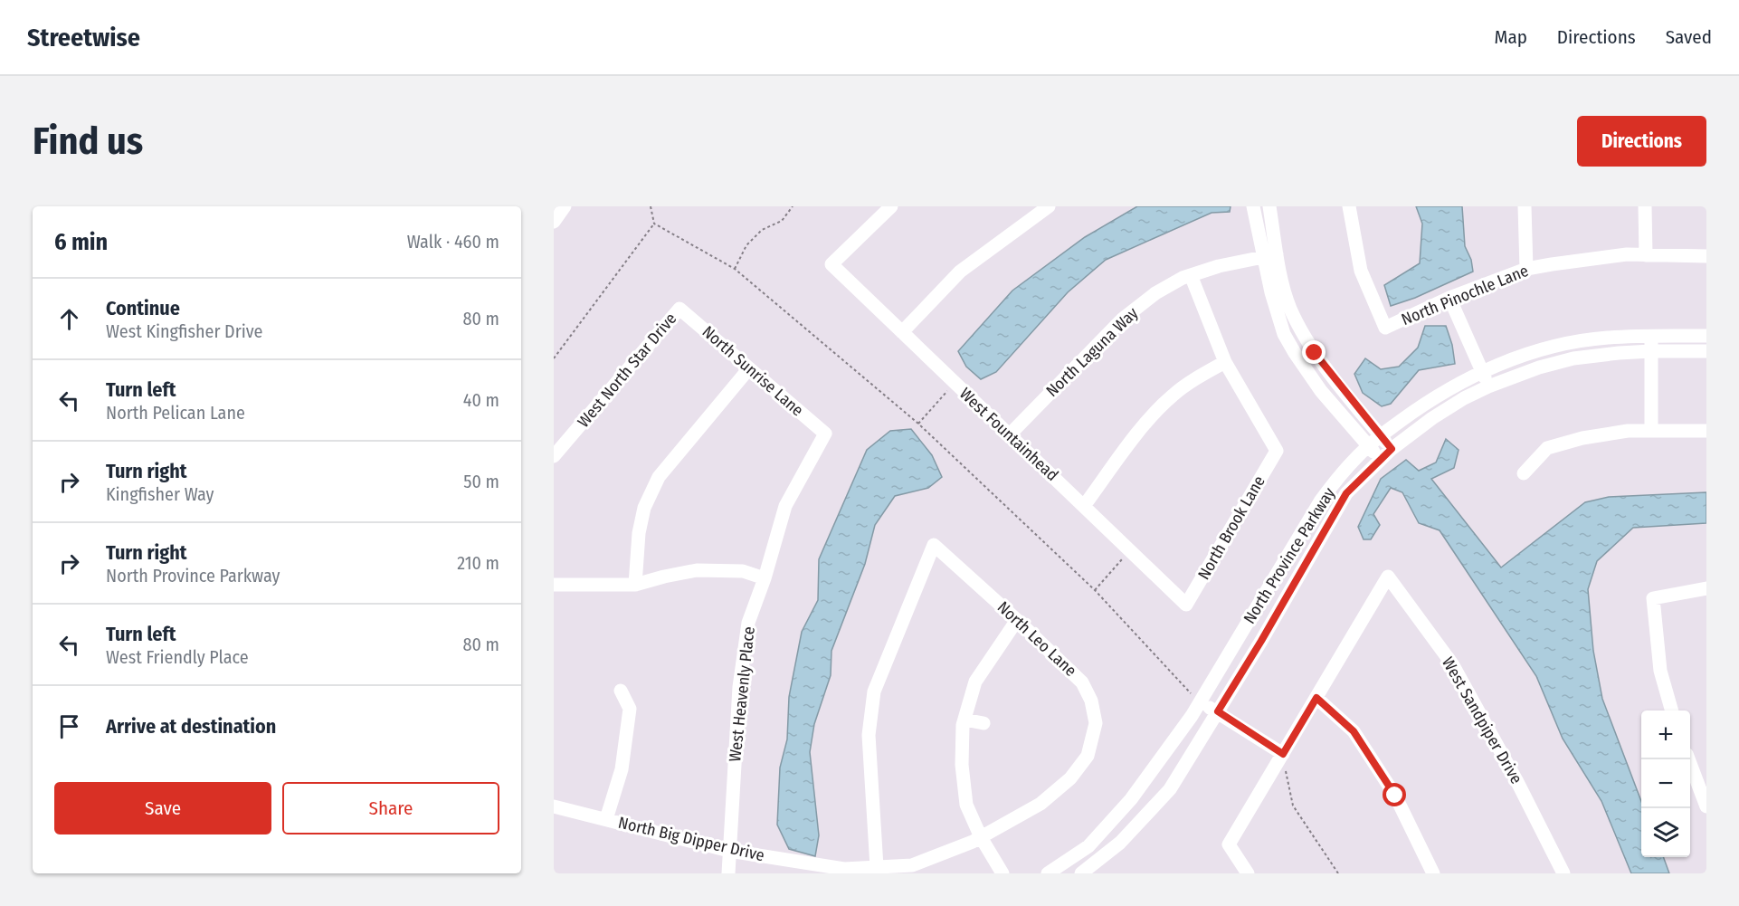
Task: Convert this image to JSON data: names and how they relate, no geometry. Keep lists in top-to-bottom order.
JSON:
{
  "streets": {
    "street": [
      "North Pinochle Lane",
      "North Laguna Way",
      "West North Star Drive",
      "North Sunrise Lane",
      "West Fountainhead",
      "North Brook Lane",
      "North Province Parkway",
      "North Leo Lane",
      "West Heavenly Place",
      "West Sandpiper Drive",
      "North Big Dipper Drive"
    ]
  },
  "crossings": [
    ["North Laguna Way", "West Fountainhead"],
    ["West North Star Drive", "North Sunrise Lane"],
    ["North Sunrise Lane", "West Heavenly Place"],
    ["West Fountainhead", "North Brook Lane"],
    ["North Leo Lane", "North Big Dipper Drive"],
    ["West Heavenly Place", "North Big Dipper Drive"]
  ],
  "page": {
    "header": "Streetwise",
    "nav": ["Map", "Directions", "Saved"],
    "buttons": [
      "Directions",
      ["Save", "Share"]
    ],
    "title": "Find us",
    "heading": ["6 min", "Walk · 460 m"],
    "list": [
      ["Continue", "West Kingfisher Drive", "80 m"],
      ["Turn left", "North Pelican Lane", "40 m"],
      ["Turn right", "Kingfisher Way", "50 m"],
      ["Turn right", "North Province Parkway", "210 m"],
      ["Turn left", "West Friendly Place", "80 m"],
      "Arrive at destination"
    ],
    "map_buttons": ["+", "−"]
  }
}
